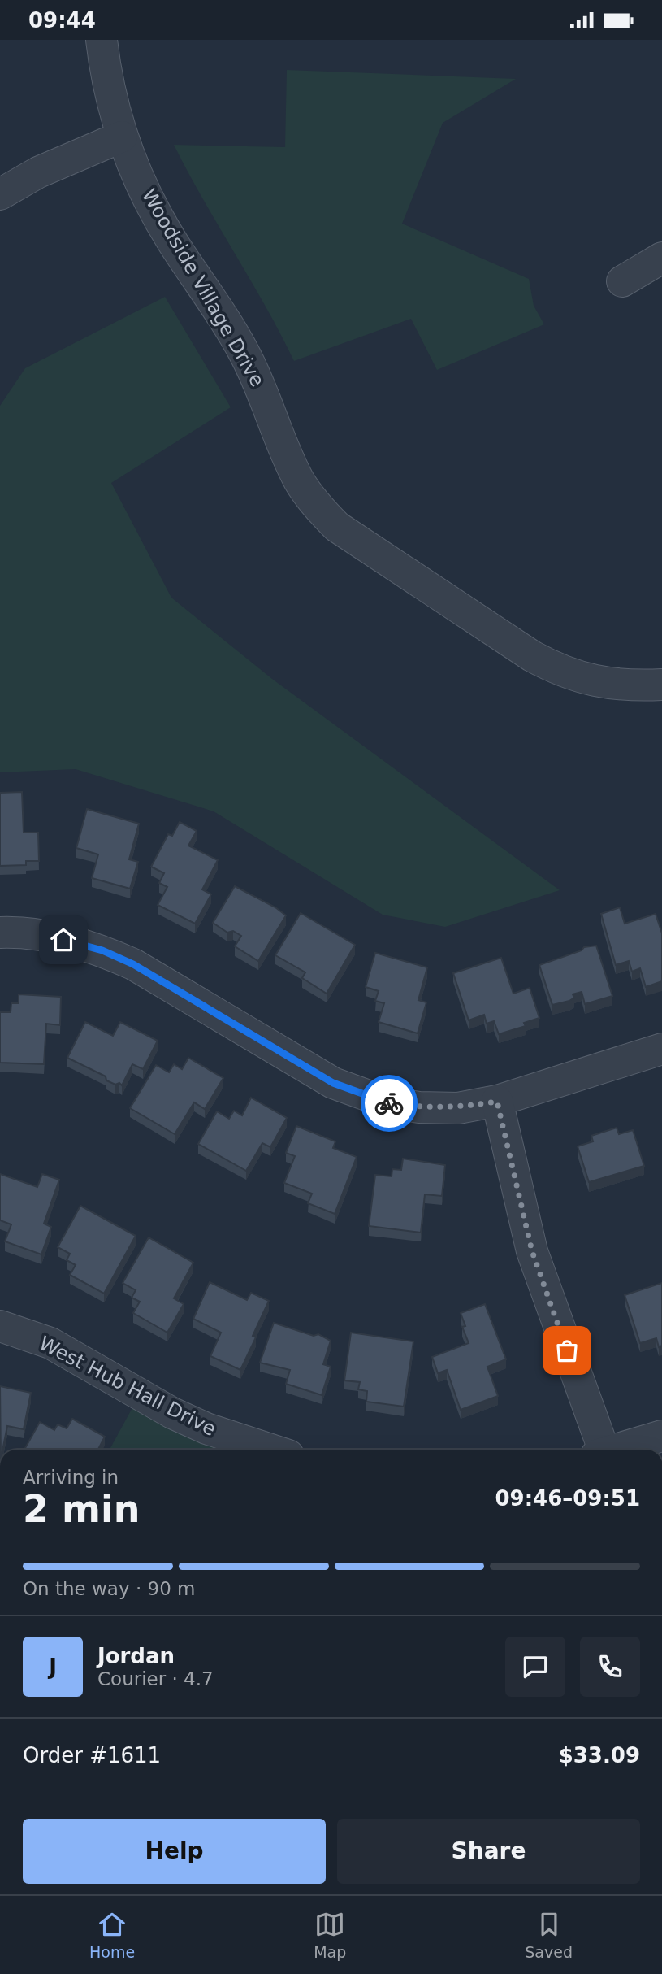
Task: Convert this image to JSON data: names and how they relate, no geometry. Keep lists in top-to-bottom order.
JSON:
{
  "streets": {
    "street": ["Woodside Village Drive", "West Hub Hall Drive"]
  },
  "page": {
    "status": "09:44",
    "heading": ["2 min", "Arriving in", "09:46–09:51"],
    "panel": [
      "Jordan",
      "Courier · 4.7",
      "Order #1611",
      "$33.09"
    ],
    "bar": "On the way · 90 m",
    "round": "J",
    "buttons": ["Help", "Share"],
    "tabs": ["Home", "Map", "Saved"]
  }
}
